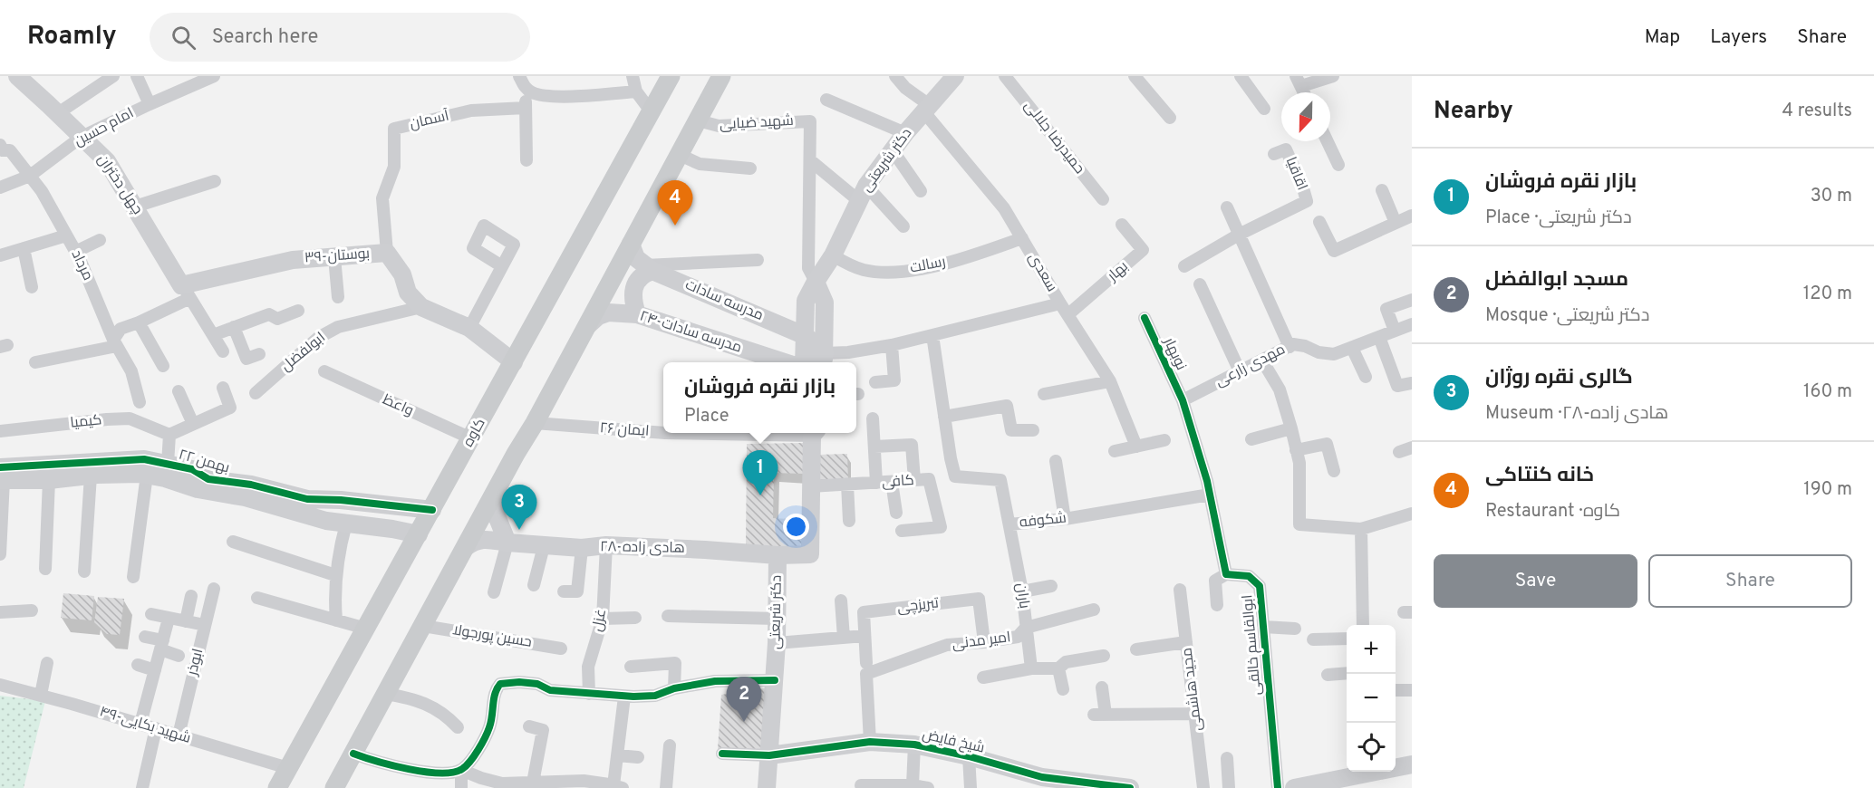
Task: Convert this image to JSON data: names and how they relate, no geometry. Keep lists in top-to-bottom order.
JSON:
{
  "streets": {
    "main road": ["کاوه"],
    "street": [
      "آسمان",
      "شهید ضیایی",
      "امام حسین",
      "حمیدرضا جلالی",
      "دکتر شریعتی",
      "اقاقیا",
      "چهل دختران",
      "۳۹-بوستان",
      "مرداد",
      "رسالت",
      "بهار",
      "سعدی",
      "مدرسه سادات",
      "۲۴-مدرسه سادات",
      "ابولفضل",
      "نوبهار",
      "مهدی زارعی",
      "واعظ",
      "کیمیا",
      "۲۶ ایمان",
      "۲۲ بهمن",
      "کافی",
      "شکوفه",
      "۲۸-هادی زاده",
      "باران",
      "تبریزچی",
      "غزل",
      "حسین پورجولا",
      "امیر مدنی",
      "ابوالقاسم خالقی",
      "ابوذر",
      "مجید هاشمی",
      "۴۹-شهید بکایی",
      "شیخ فایض"
    ]
  },
  "crossings": [
    ["آسمان", "۳۹-بوستان"],
    ["شهید ضیایی", "دکتر شریعتی"],
    ["امام حسین", "چهل دختران"],
    ["امام حسین", "مرداد"],
    ["دکتر شریعتی", "رسالت"],
    ["دکتر شریعتی", "سعدی"],
    ["دکتر شریعتی", "مدرسه سادات"],
    ["دکتر شریعتی", "کافی"],
    ["دکتر شریعتی", "۲۸-هادی زاده"],
    ["دکتر شریعتی", "شیخ فایض"],
    ["چهل دختران", "۳۹-بوستان"],
    ["۳۹-بوستان", "ابولفضل"],
    ["رسالت", "سعدی"],
    ["بهار", "سعدی"],
    ["نوبهار", "مهدی زارعی"],
    ["واعظ", "کاوه"],
    ["کاوه", "۲۲ بهمن"],
    ["کاوه", "۴۹-شهید بکایی"],
    ["شکوفه", "باران"],
    ["۲۸-هادی زاده", "غزل"],
    ["باران", "امیر مدنی"],
    ["تبریزچی", "امیر مدنی"],
    ["تبریزچی", "شیخ فایض"],
    ["ابوذر", "۴۹-شهید بکایی"]
  ],
  "north": "bottom",
  "page": {
    "header": "Roamly",
    "search": "Search here",
    "nav": ["Map", "Layers", "Share"],
    "heading": ["Nearby", "4 results"],
    "list": [
      {
        "mark": "1",
        "name": "بازار نقره فروشان",
        "note": "Place · دکتر شریعتی",
        "value": "30 m"
      },
      {
        "mark": "2",
        "name": "مسجد ابوالفضل",
        "note": "Mosque · دکتر شریعتی",
        "value": "120 m"
      },
      {
        "mark": "3",
        "name": "گالری نقره روژان",
        "note": "Museum · ۲۸-هادی زاده",
        "value": "160 m"
      },
      {
        "mark": "4",
        "name": "خانه کنتاکی",
        "note": "Restaurant · کاوه",
        "value": "190 m"
      }
    ],
    "pins": [
      "4",
      "1",
      "3",
      "2"
    ],
    "popup": ["بازار نقره فروشان", "Place"],
    "buttons": ["Save", "Share"],
    "map_buttons": ["+", "−"]
  }
}
